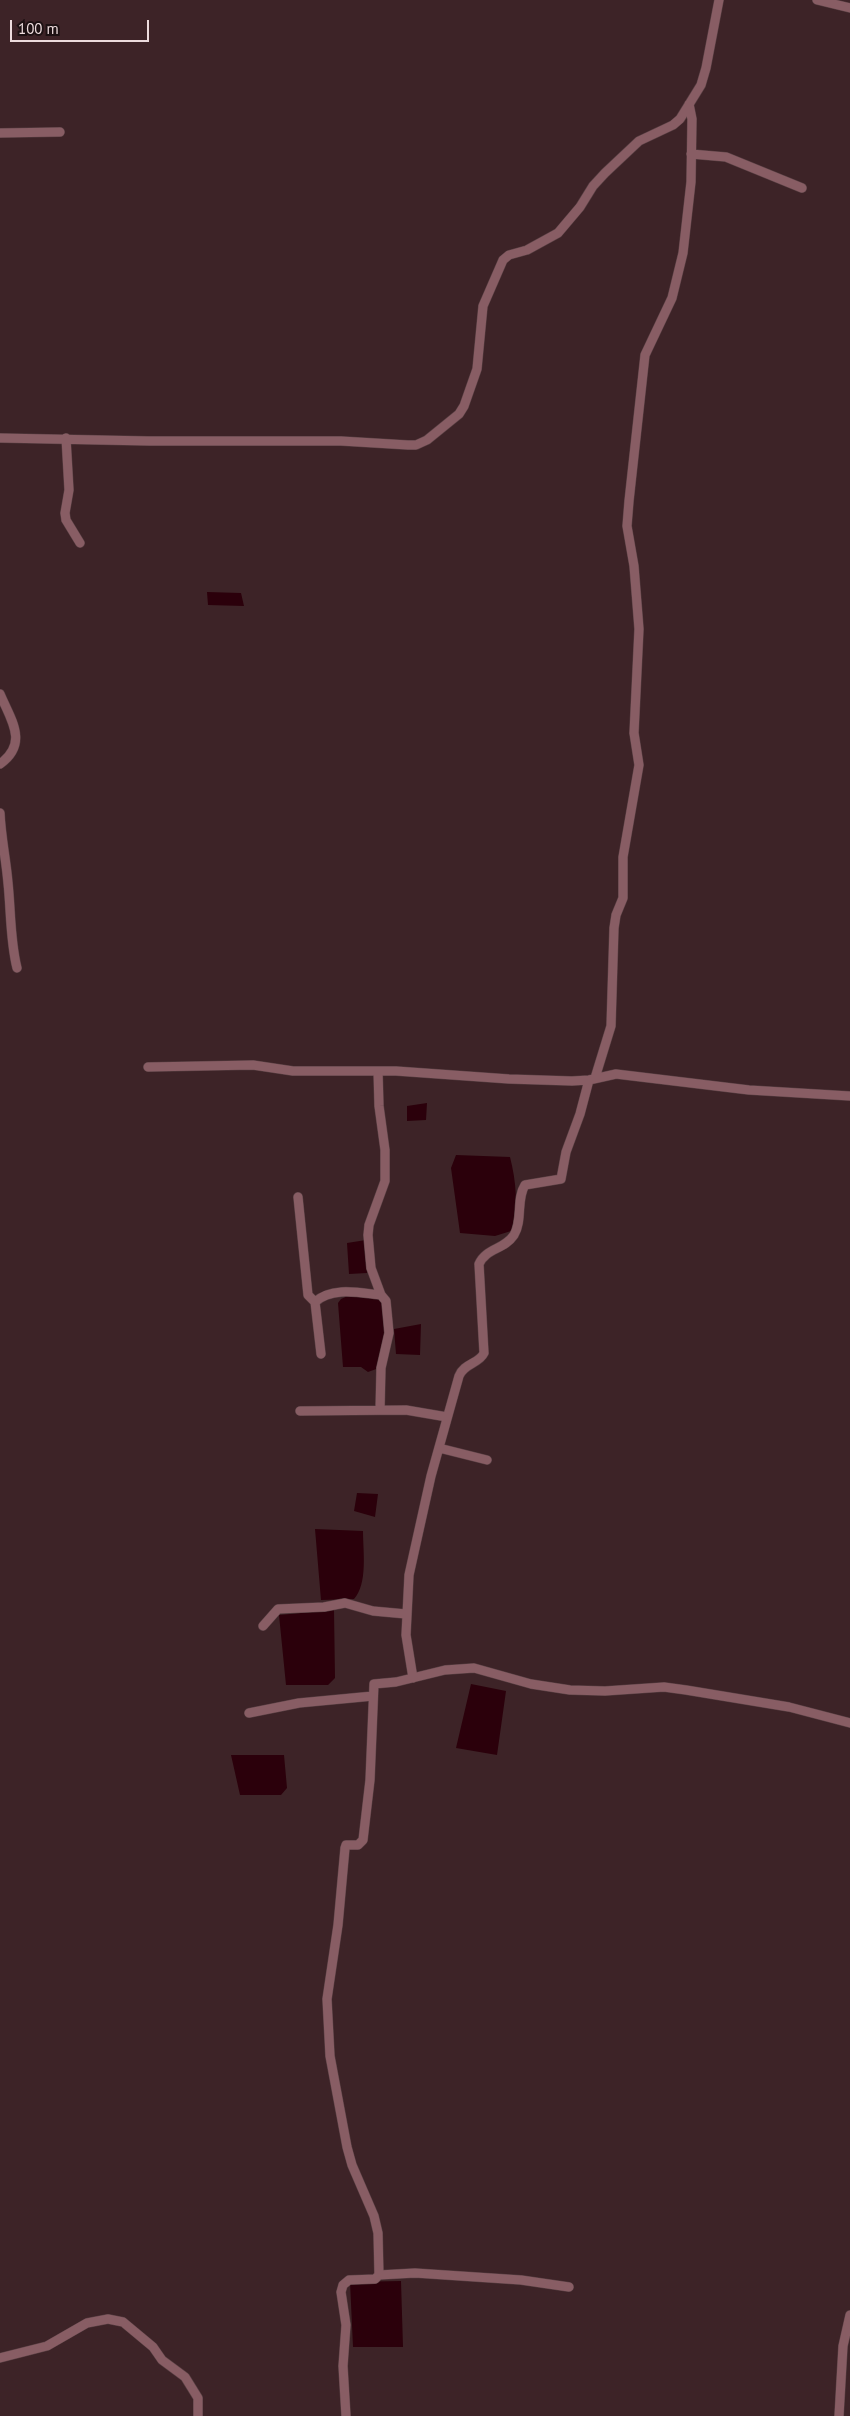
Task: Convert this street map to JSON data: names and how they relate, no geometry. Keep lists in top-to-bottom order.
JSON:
{
  "scale_bar": "100 m"
}
